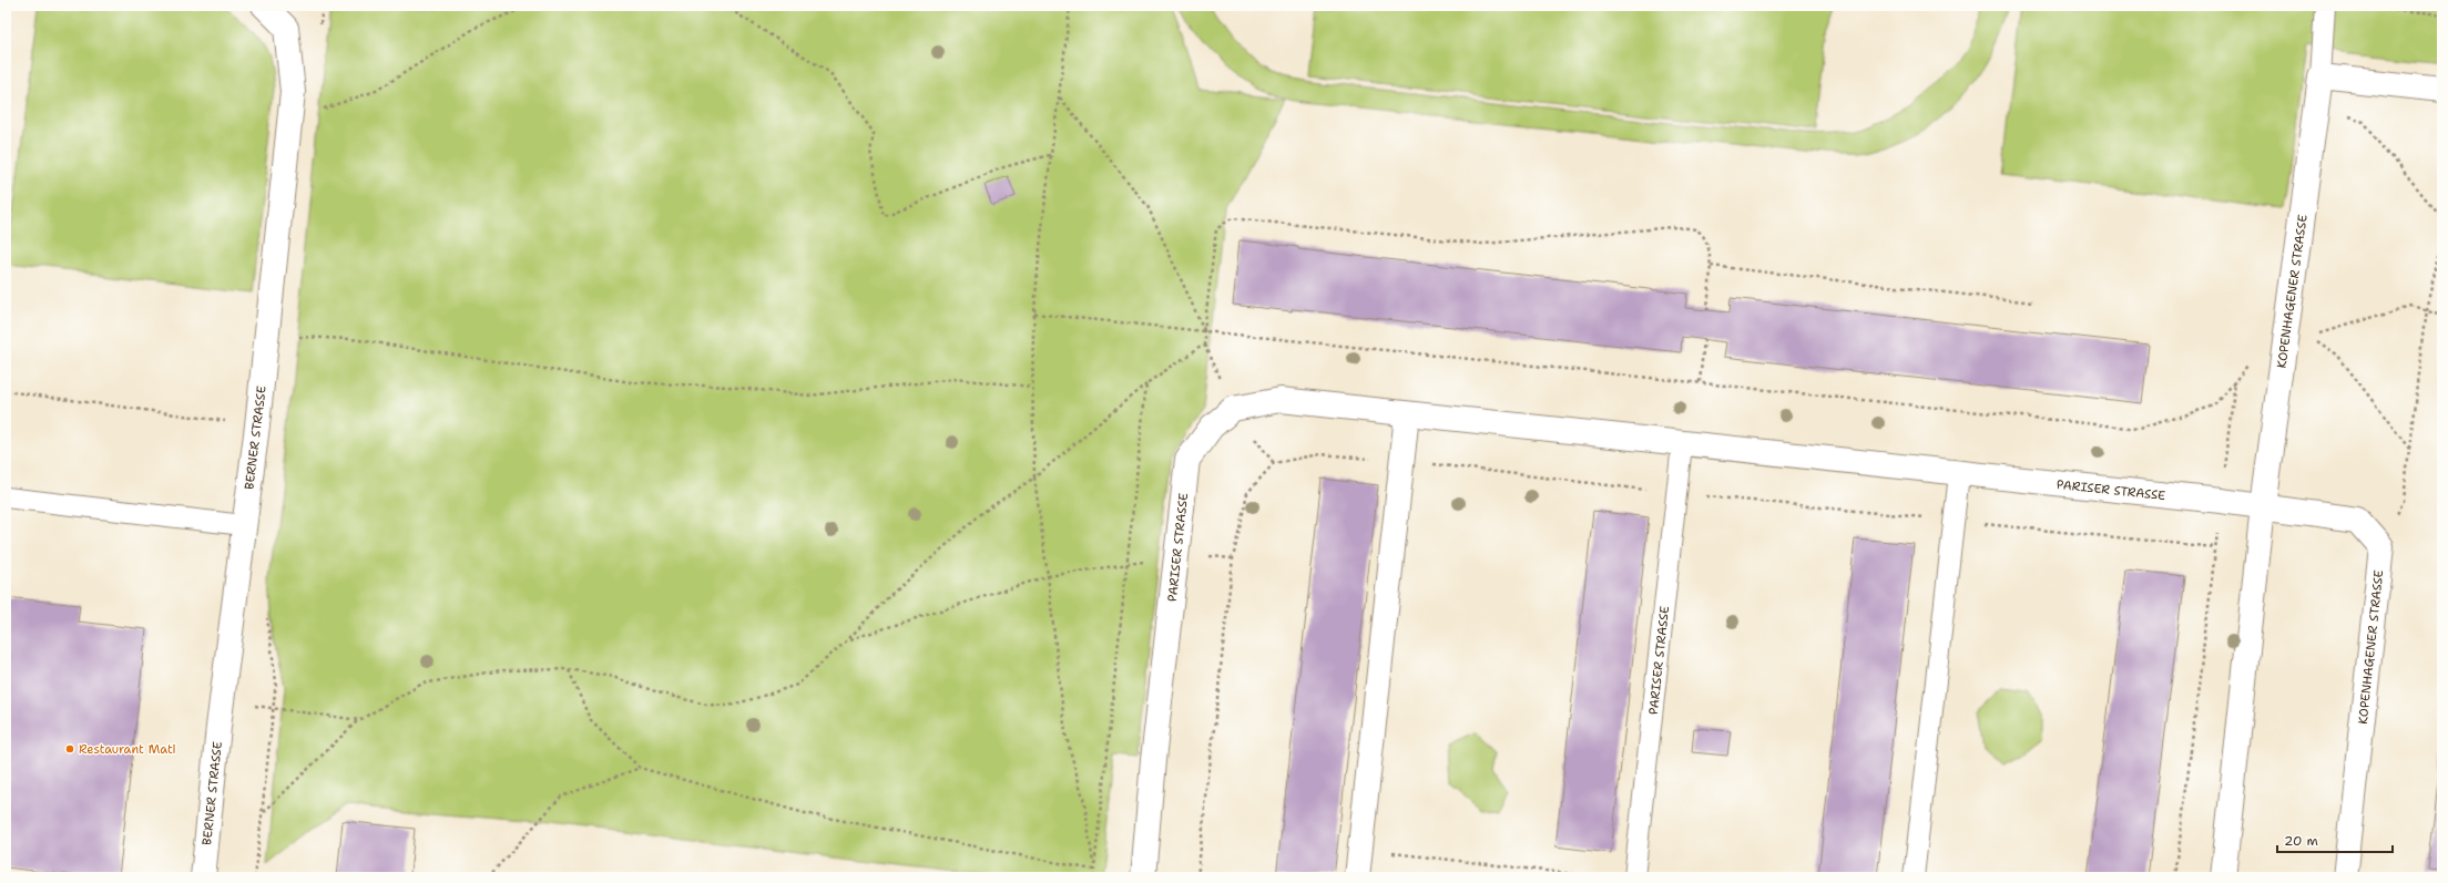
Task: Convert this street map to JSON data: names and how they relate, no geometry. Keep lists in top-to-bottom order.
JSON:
{
  "streets": {
    "street": ["KOPENHAGENER STRASSE", "BERNER STRASSE", "PARISER STRASSE"]
  },
  "crossings": [
    ["KOPENHAGENER STRASSE", "PARISER STRASSE"]
  ],
  "places": ["Restaurant Mati"],
  "scale_bar": "20 m"
}
